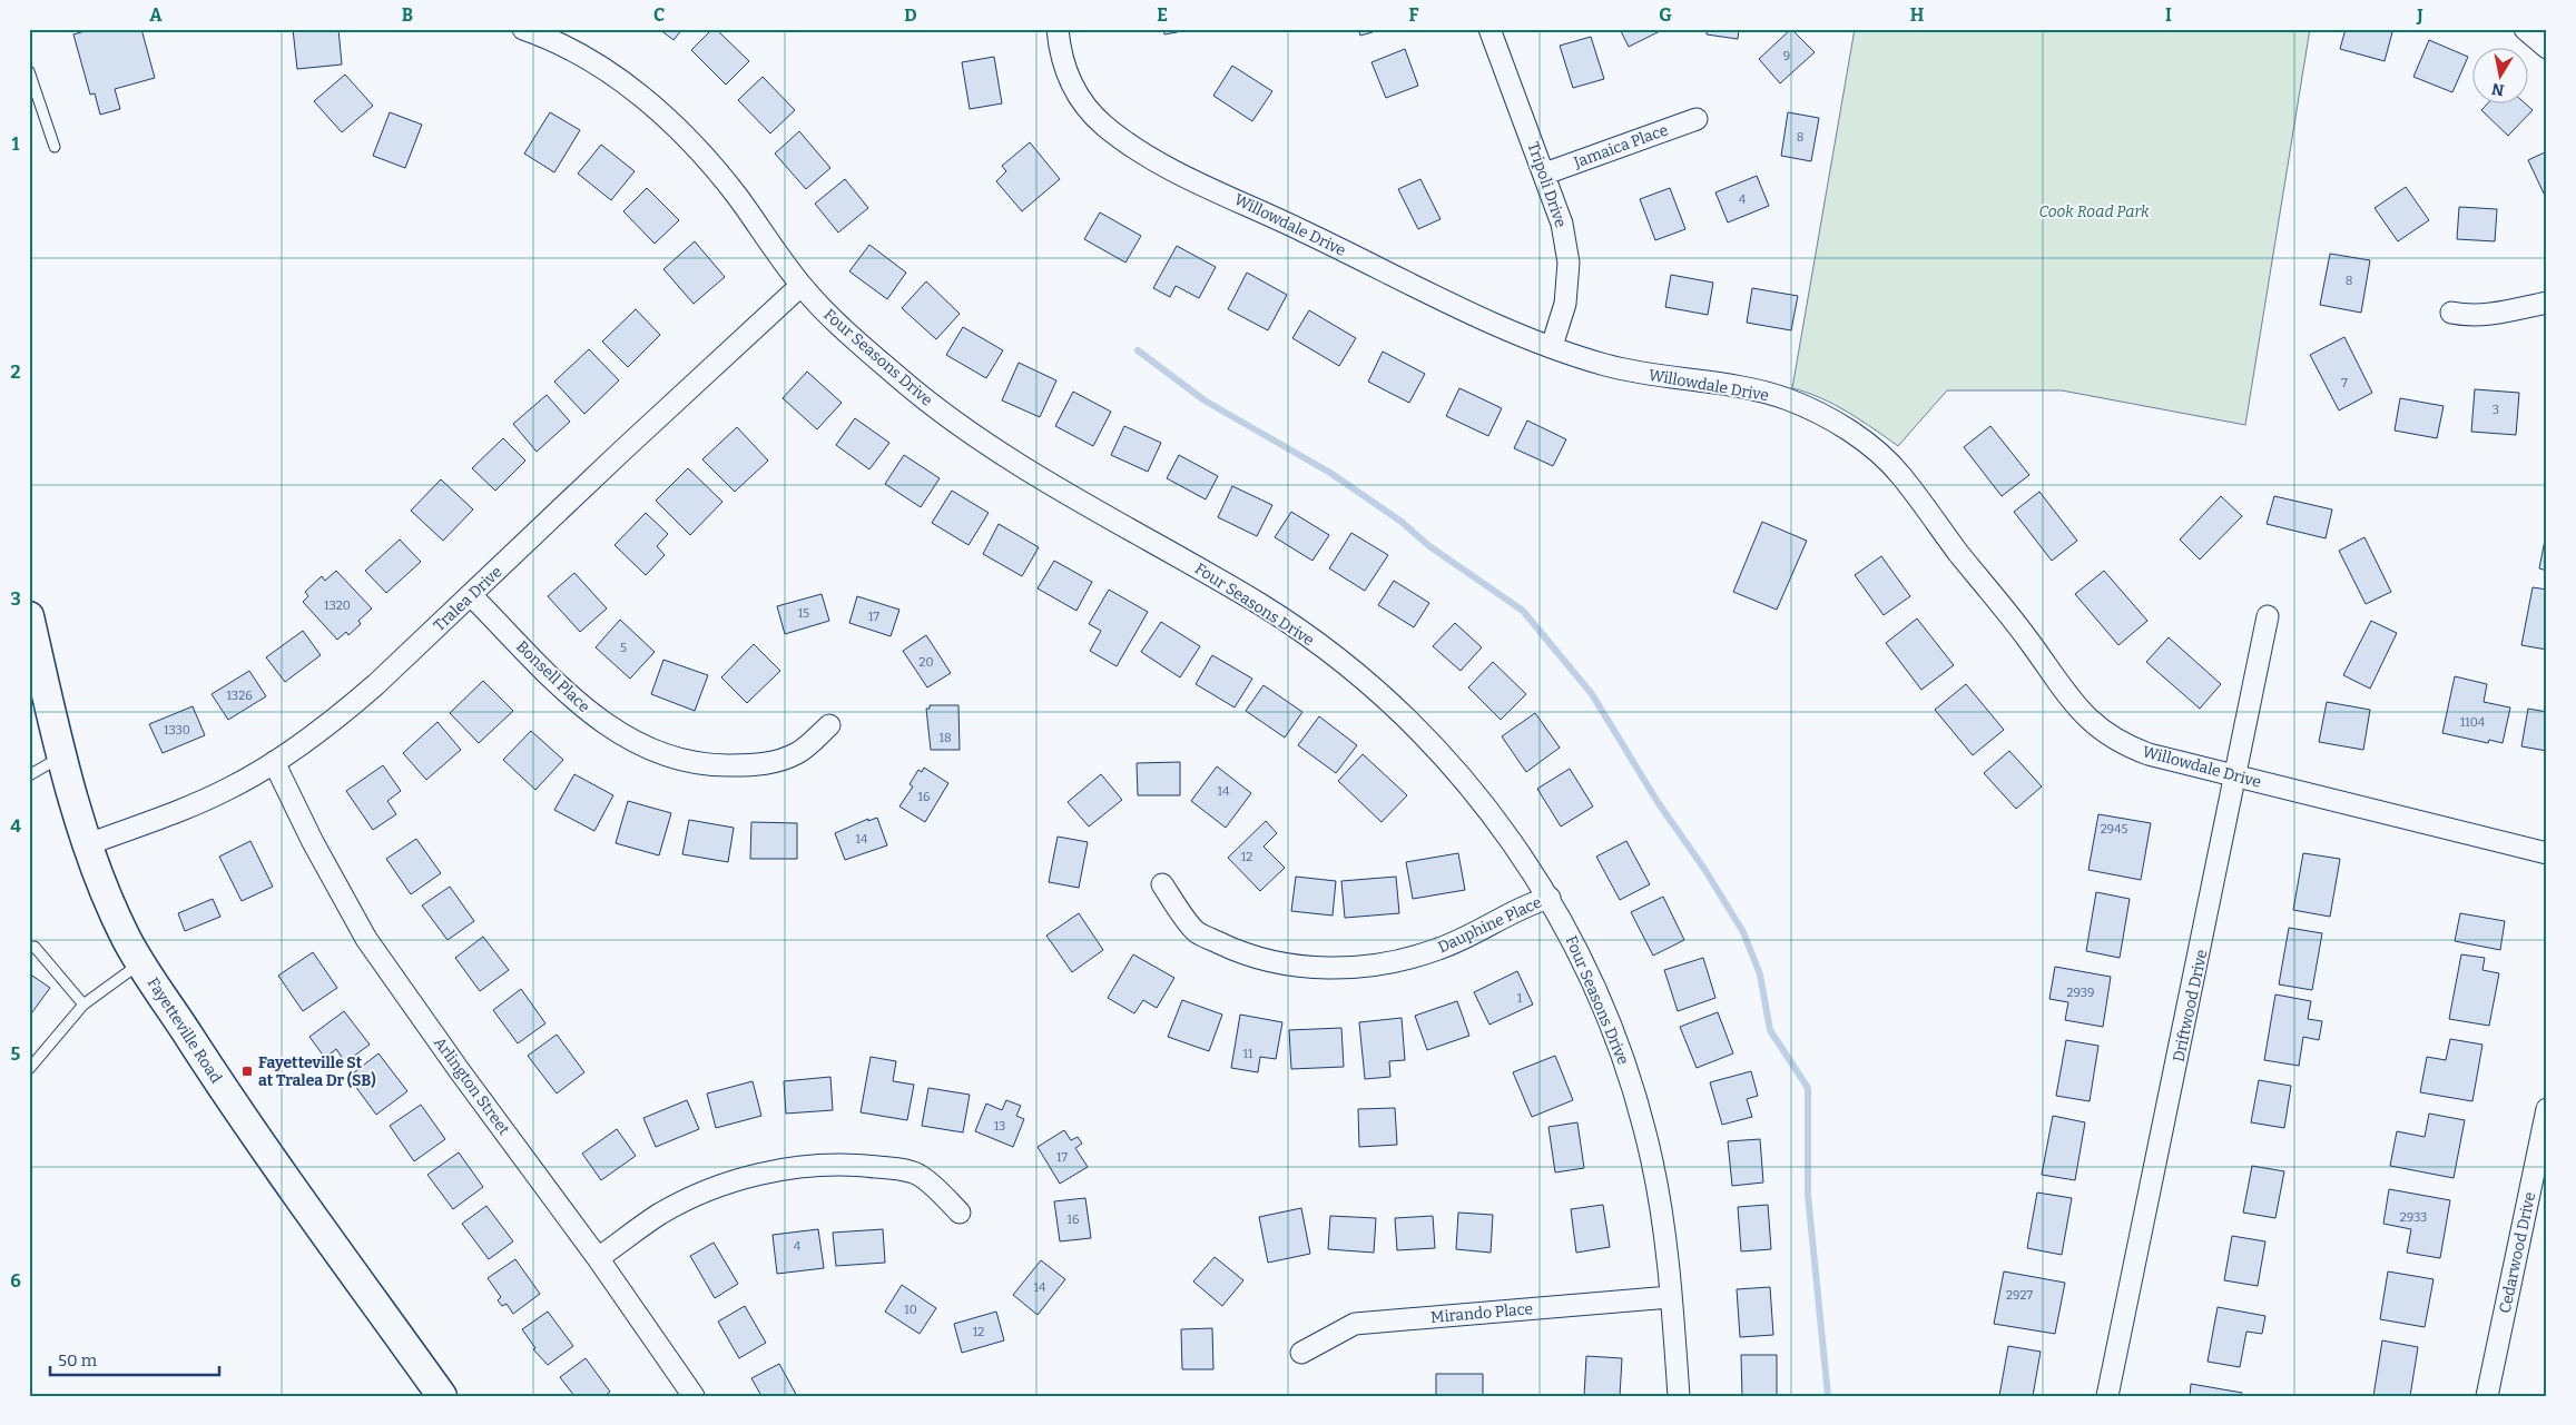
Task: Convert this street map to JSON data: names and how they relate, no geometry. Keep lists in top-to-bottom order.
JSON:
{
  "streets": {
    "main road": ["Fayetteville Road"],
    "street": [
      "Jamaica Place",
      "Tripoli Drive",
      "Willowdale Drive",
      "Four Seasons Drive",
      "Tralea Drive",
      "Bonsell Place",
      "Dauphine Place",
      "Driftwood Drive",
      "Arlington Street",
      "Cedarwood Drive",
      "Mirando Place"
    ]
  },
  "crossings": [
    ["Jamaica Place", "Tripoli Drive"],
    ["Tripoli Drive", "Willowdale Drive"],
    ["Willowdale Drive", "Driftwood Drive"],
    ["Four Seasons Drive", "Tralea Drive"],
    ["Four Seasons Drive", "Dauphine Place"],
    ["Four Seasons Drive", "Mirando Place"],
    ["Tralea Drive", "Bonsell Place"],
    ["Tralea Drive", "Fayetteville Road"],
    ["Tralea Drive", "Arlington Street"]
  ],
  "parks": ["Cook Road Park"],
  "places": {
    "transit": ["Fayetteville St at Tralea Dr (SB)"]
  },
  "house_numbers": [
    "9",
    "8",
    "4",
    "8",
    "7",
    "3",
    "1320",
    "15",
    "17",
    "5",
    "20",
    "1326",
    "1104",
    "1330",
    "18",
    "14",
    "16",
    "2945",
    "14",
    "12",
    "2939",
    "1",
    "11",
    "13",
    "17",
    "2933",
    "16",
    "4",
    "14",
    "2927",
    "10",
    "12"
  ],
  "scale_bar": "50 m",
  "north": "bottom",
  "grid": {
    "columns": [
      "A",
      "B",
      "C",
      "D",
      "E",
      "F",
      "G",
      "H",
      "I",
      "J"
    ],
    "rows": [
      "1",
      "2",
      "3",
      "4",
      "5",
      "6"
    ]
  }
}
